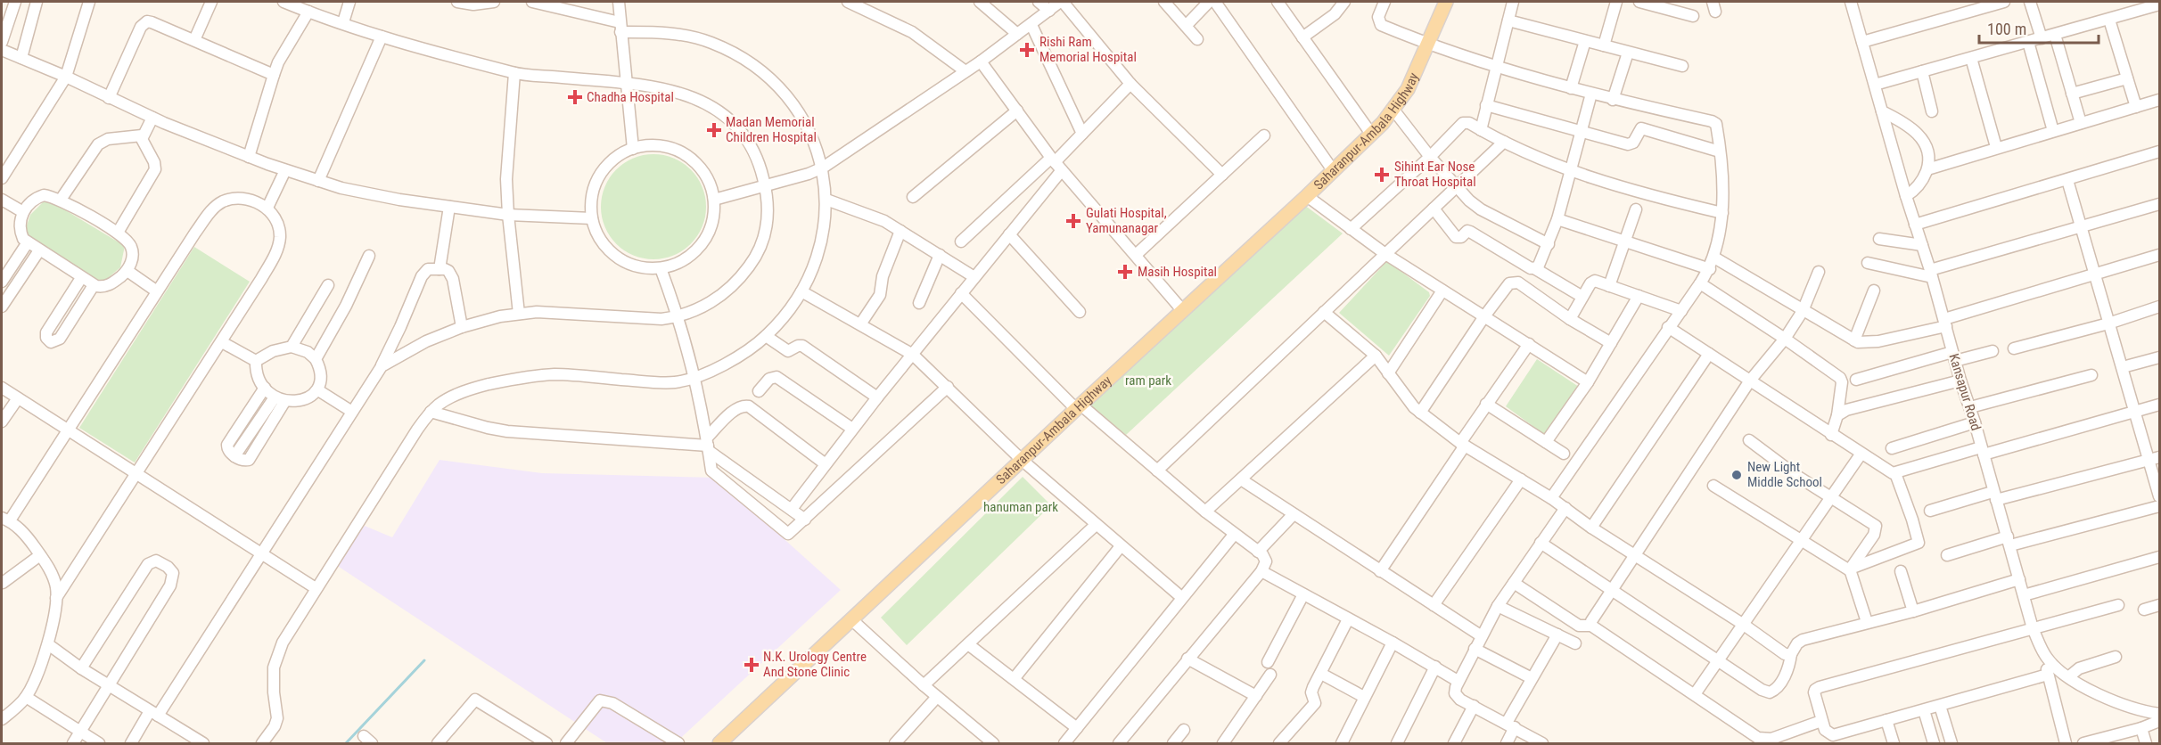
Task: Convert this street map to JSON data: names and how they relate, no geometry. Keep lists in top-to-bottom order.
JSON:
{
  "streets": {
    "main road": ["Saharanpur-Ambala Highway"],
    "street": ["Kansapur Road"]
  },
  "parks": ["ram park", "hanuman park"],
  "places": {
    "health": [
      "Rishi Ram Memorial Hospital",
      "Chadha Hospital",
      "Madan Memorial Children Hospital",
      "Sihint Ear Nose Throat Hospital",
      "Gulati Hospital, Yamunanagar",
      "Masih Hospital",
      "N.K. Urology Centre And Stone Clinic"
    ],
    "other": ["New Light Middle School"]
  },
  "scale_bar": "100 m"
}
